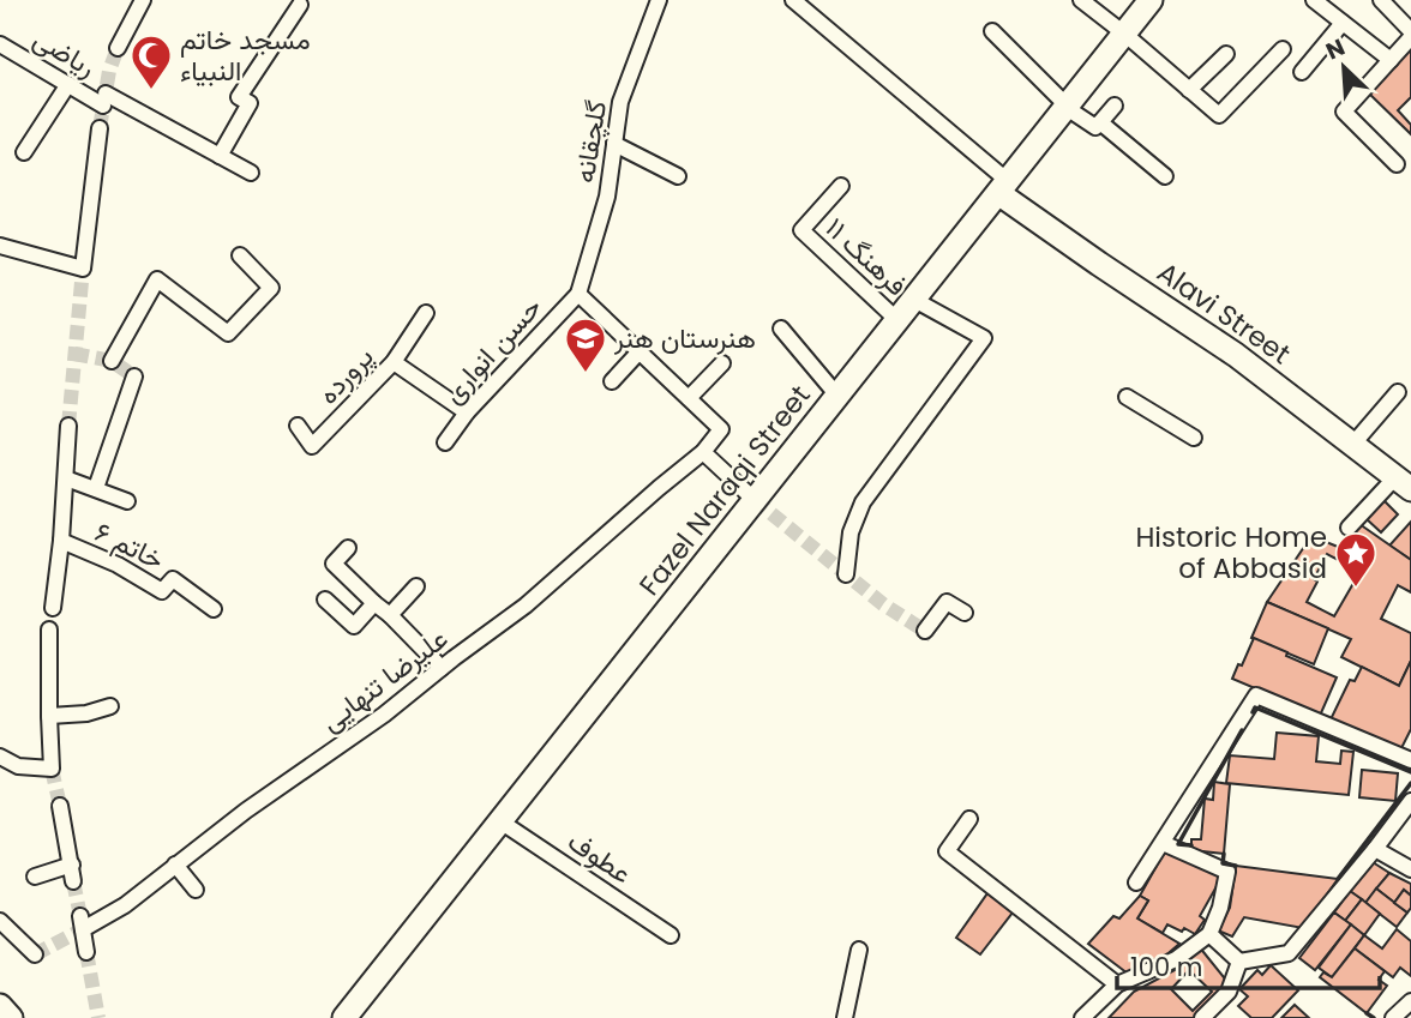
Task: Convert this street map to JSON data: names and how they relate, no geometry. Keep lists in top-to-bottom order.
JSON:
{
  "streets": {
    "main road": ["Alavi Street", "Fazel Naraqi Street"],
    "street": [
      "ریاضی",
      "گلچقانه",
      "فرهنگ ۱۱",
      "حسن انواری",
      "پرورده",
      "خاتم ۶",
      "علیرضا تنهایی",
      "عطوف"
    ]
  },
  "crossings": [
    ["گلچقانه", "حسن انواری"],
    ["فرهنگ ۱۱", "Fazel Naraqi Street"],
    ["Alavi Street", "Fazel Naraqi Street"],
    ["Fazel Naraqi Street", "عطوف"]
  ],
  "places": {
    "mosque": ["مسجد خاتم النبیاء"],
    "school or university": ["هنرستان هنر"],
    "place": ["Historic Home of Abbasid"]
  },
  "scale_bar": "100 m",
  "north": "top left"
}
